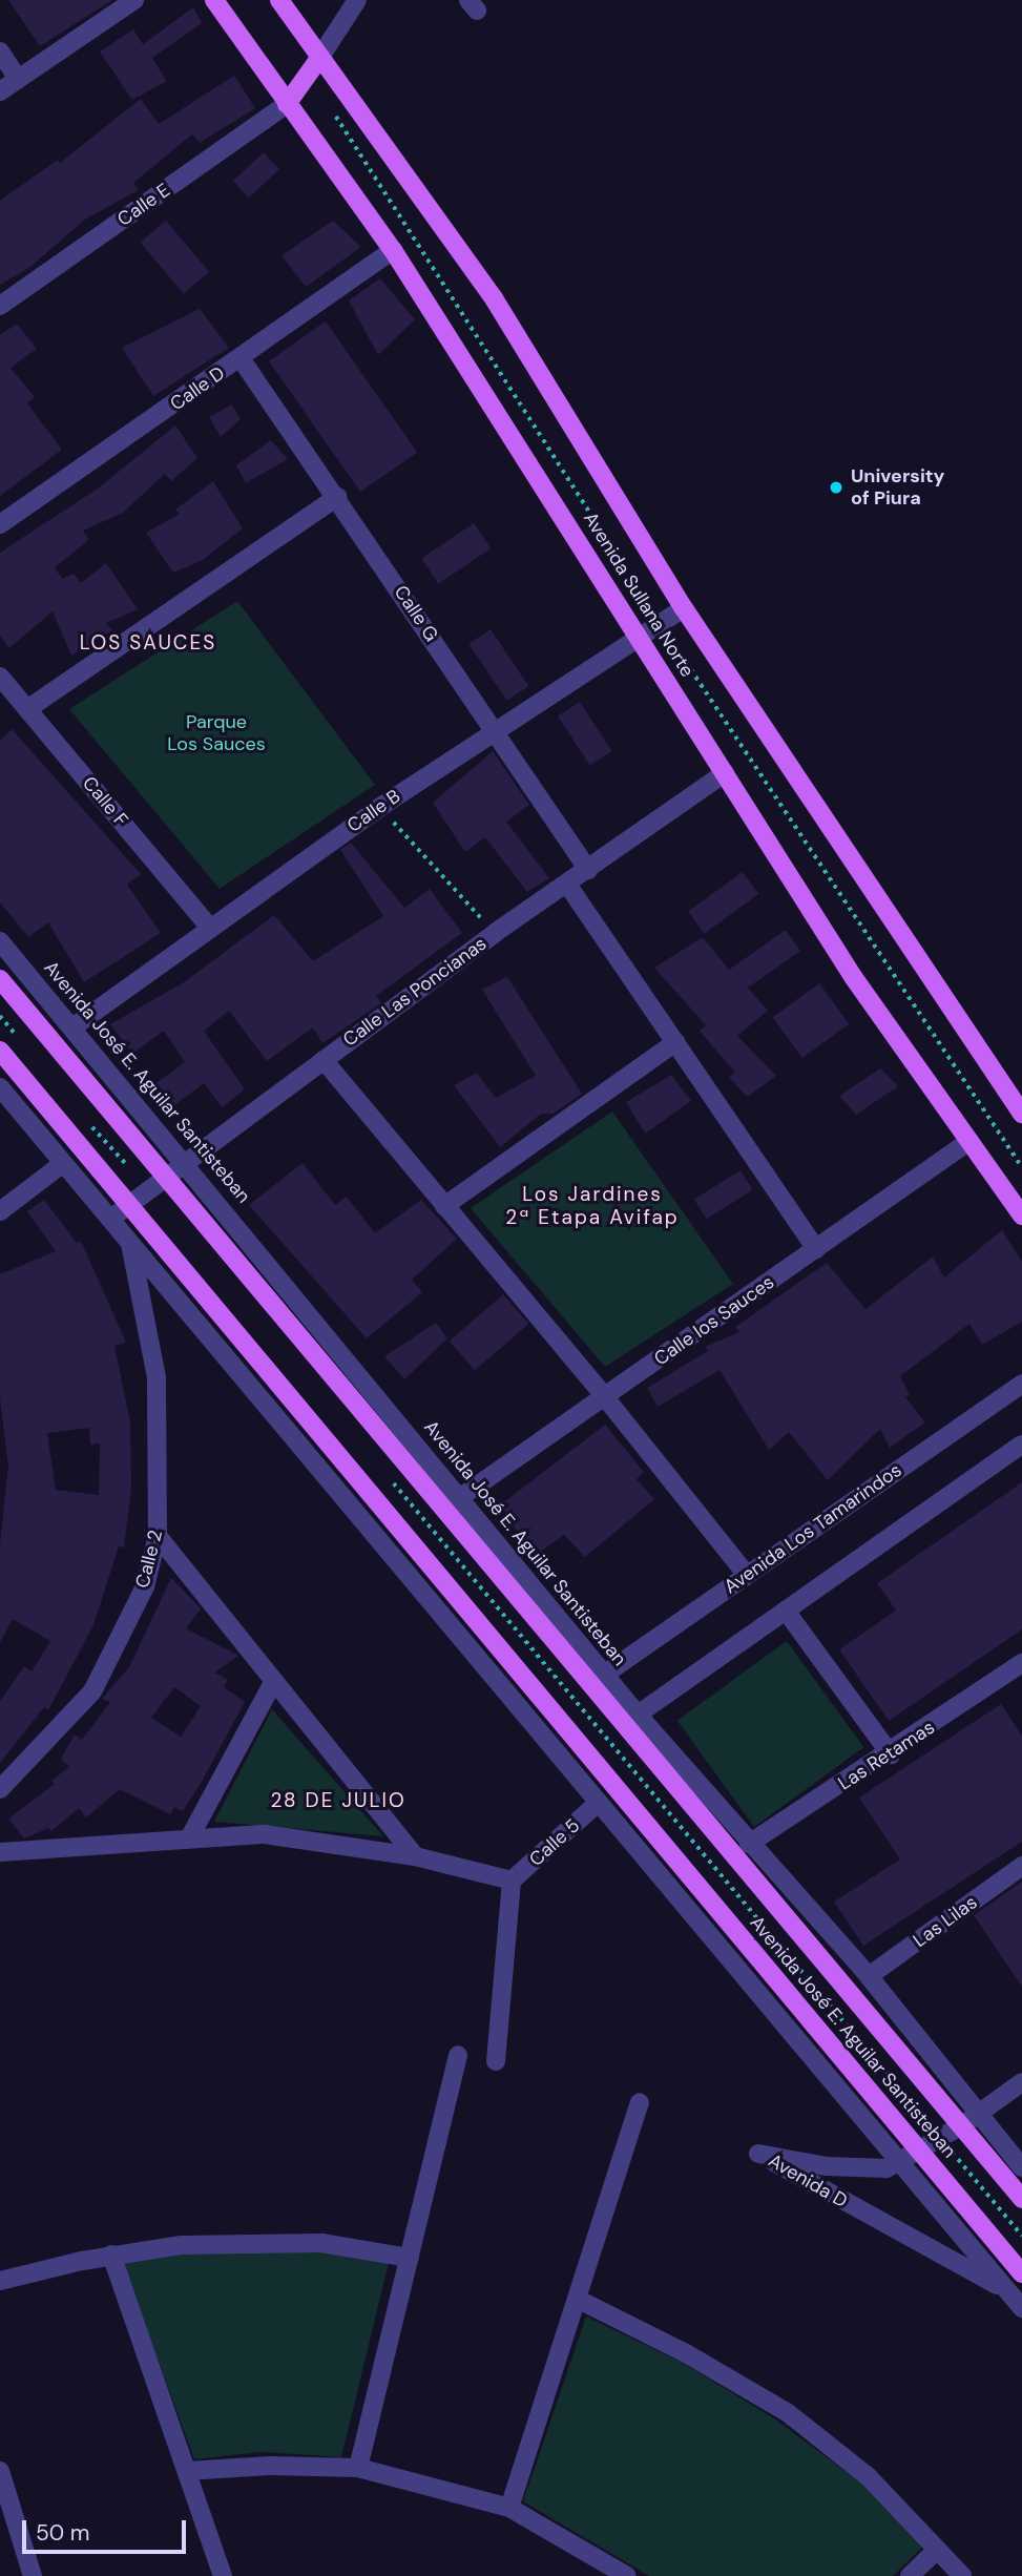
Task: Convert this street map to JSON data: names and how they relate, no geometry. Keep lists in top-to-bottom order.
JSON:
{
  "streets": {
    "main road": ["Avenida Sullana Norte", "Avenida José E. Aguilar Santisteban"],
    "street": [
      "Calle E",
      "Calle D",
      "Calle G",
      "Calle F",
      "Calle B",
      "Calle Las Poncianas",
      "Calle los Sauces",
      "Avenida Los Tamarindos",
      "Calle 2",
      "Las Retamas",
      "Calle 5",
      "Las Lilas",
      "Avenida D"
    ]
  },
  "crossings": [
    ["Calle E", "Avenida Sullana Norte"],
    ["Calle D", "Avenida Sullana Norte"],
    ["Calle D", "Calle G"],
    ["Avenida Sullana Norte", "Calle B"],
    ["Avenida Sullana Norte", "Calle Las Poncianas"],
    ["Avenida Sullana Norte", "Calle los Sauces"],
    ["Calle G", "Calle B"],
    ["Calle G", "Calle Las Poncianas"],
    ["Calle F", "Calle B"],
    ["Calle B", "Avenida José E. Aguilar Santisteban"],
    ["Calle Las Poncianas", "Avenida José E. Aguilar Santisteban"],
    ["Avenida José E. Aguilar Santisteban", "Calle los Sauces"],
    ["Avenida José E. Aguilar Santisteban", "Avenida Los Tamarindos"],
    ["Avenida José E. Aguilar Santisteban", "Las Retamas"],
    ["Avenida José E. Aguilar Santisteban", "Las Lilas"],
    ["Avenida José E. Aguilar Santisteban", "Avenida D"]
  ],
  "districts": ["LOS SAUCES", "Los Jardines 2ª Etapa Avifap", "28 DE JULIO"],
  "parks": ["Parque Los Sauces"],
  "places": ["University of Piura"],
  "scale_bar": "50 m"
}
